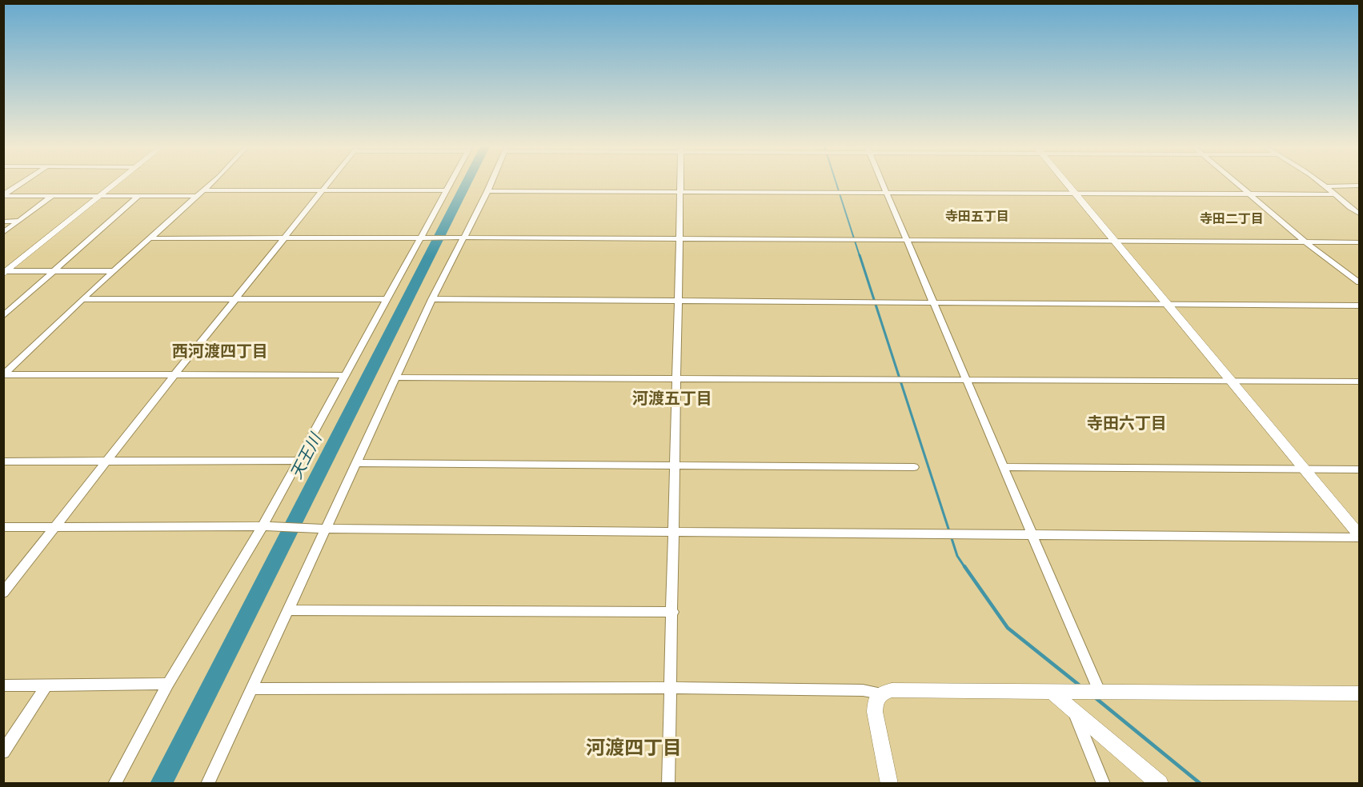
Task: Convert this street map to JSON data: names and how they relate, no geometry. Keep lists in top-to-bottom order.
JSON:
{
  "districts": [
    "寺田五丁目",
    "寺田二丁目",
    "西河渡四丁目",
    "河渡五丁目",
    "寺田六丁目",
    "河渡四丁目"
  ],
  "water": ["天王川"]
}
